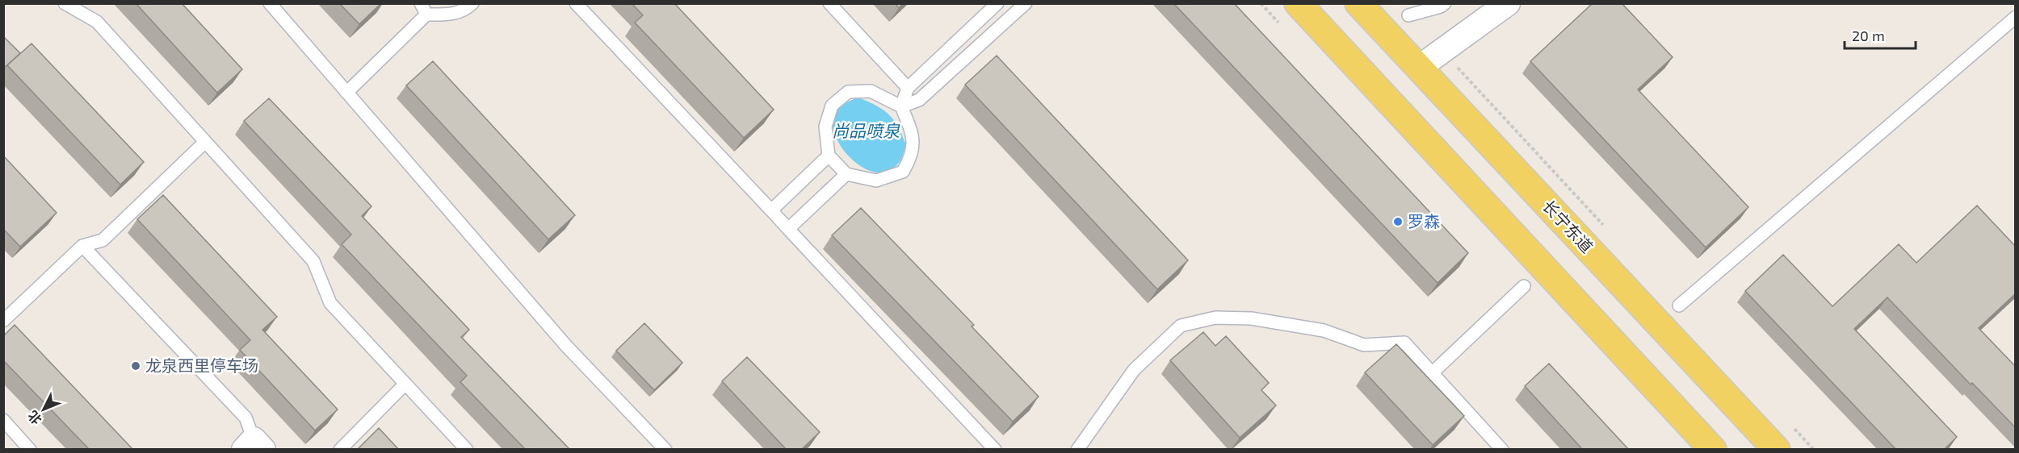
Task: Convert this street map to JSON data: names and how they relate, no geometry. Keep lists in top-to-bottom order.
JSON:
{
  "streets": {
    "main road": ["长宁东道"]
  },
  "water": ["尚品喷泉"],
  "places": ["罗森", "龙泉西里停车场"],
  "scale_bar": "20 m",
  "north": "bottom left"
}
